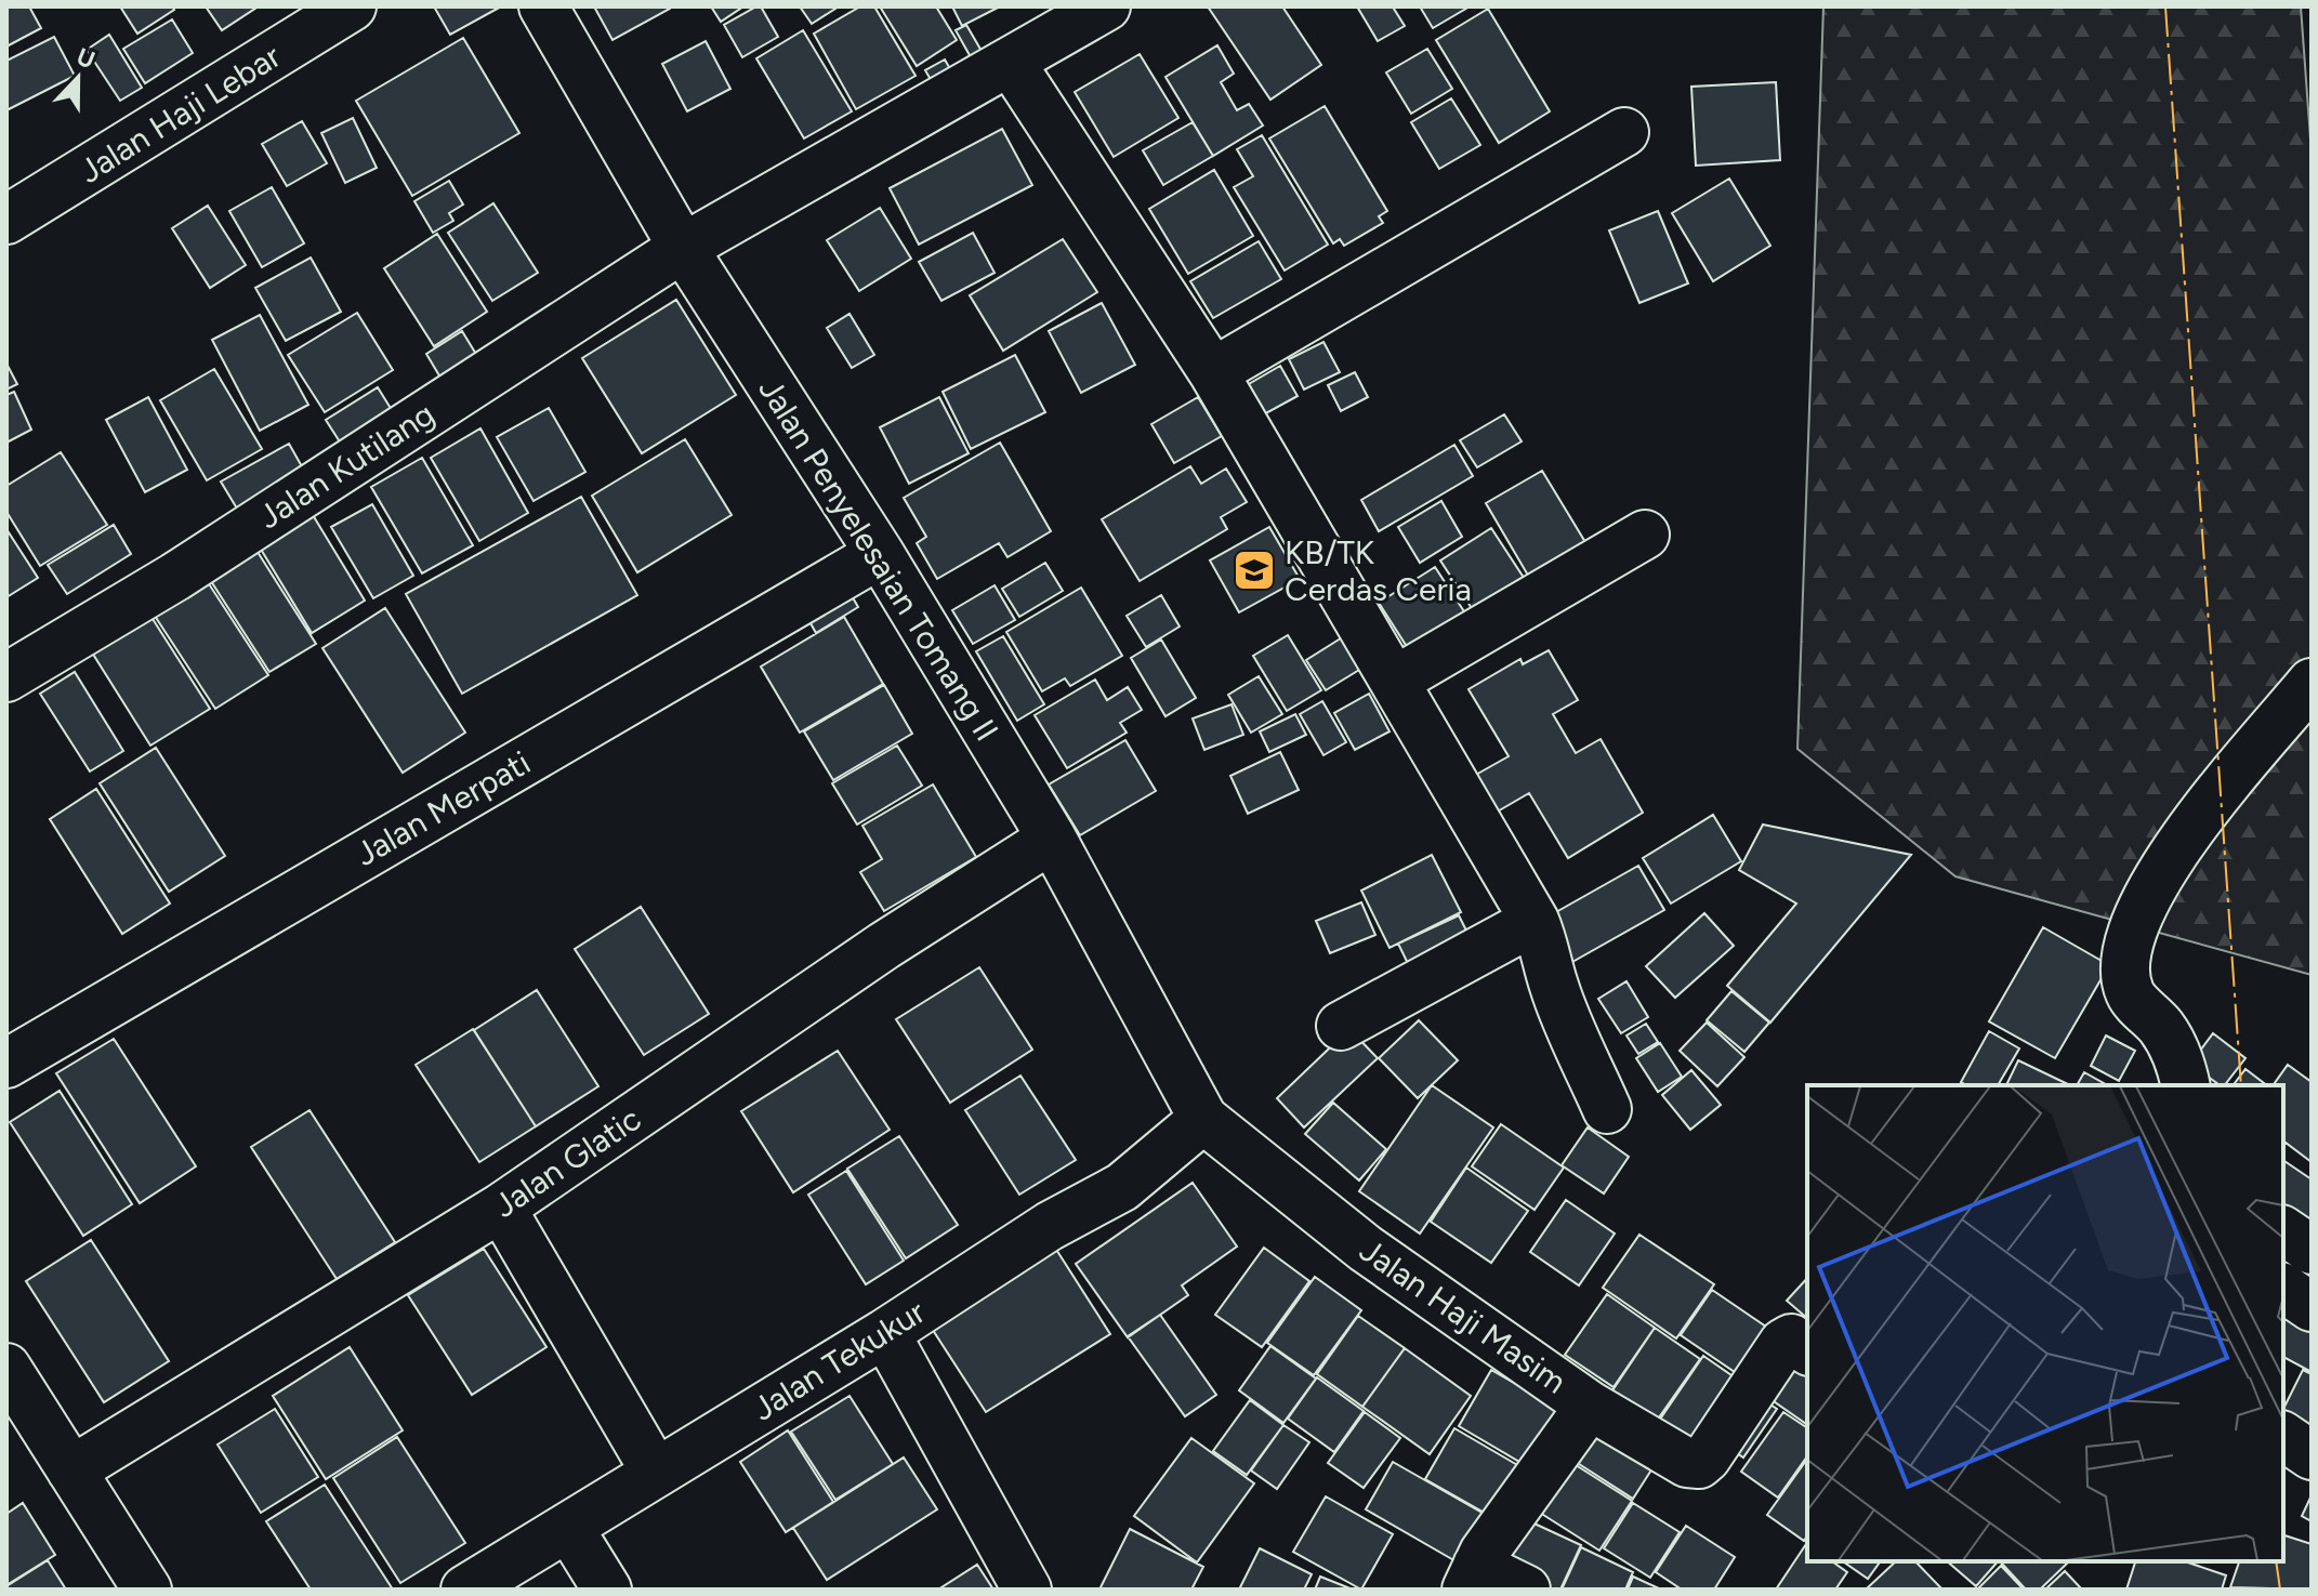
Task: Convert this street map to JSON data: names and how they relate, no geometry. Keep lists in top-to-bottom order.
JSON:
{
  "streets": {
    "street": [
      "Jalan Haji Lebar",
      "Jalan Kutilang",
      "Jalan Penyelesaian Tomang II",
      "Jalan Merpati",
      "Jalan Glatic",
      "Jalan Haji Masim",
      "Jalan Tekukur"
    ]
  },
  "crossings": [
    ["Jalan Kutilang", "Jalan Penyelesaian Tomang II"],
    ["Jalan Penyelesaian Tomang II", "Jalan Merpati"],
    ["Jalan Penyelesaian Tomang II", "Jalan Glatic"],
    ["Jalan Penyelesaian Tomang II", "Jalan Haji Masim"],
    ["Jalan Penyelesaian Tomang II", "Jalan Tekukur"],
    ["Jalan Haji Masim", "Jalan Tekukur"]
  ],
  "places": {
    "school or university": ["KB/TK Cerdas Ceria"]
  },
  "north": "top"
}
